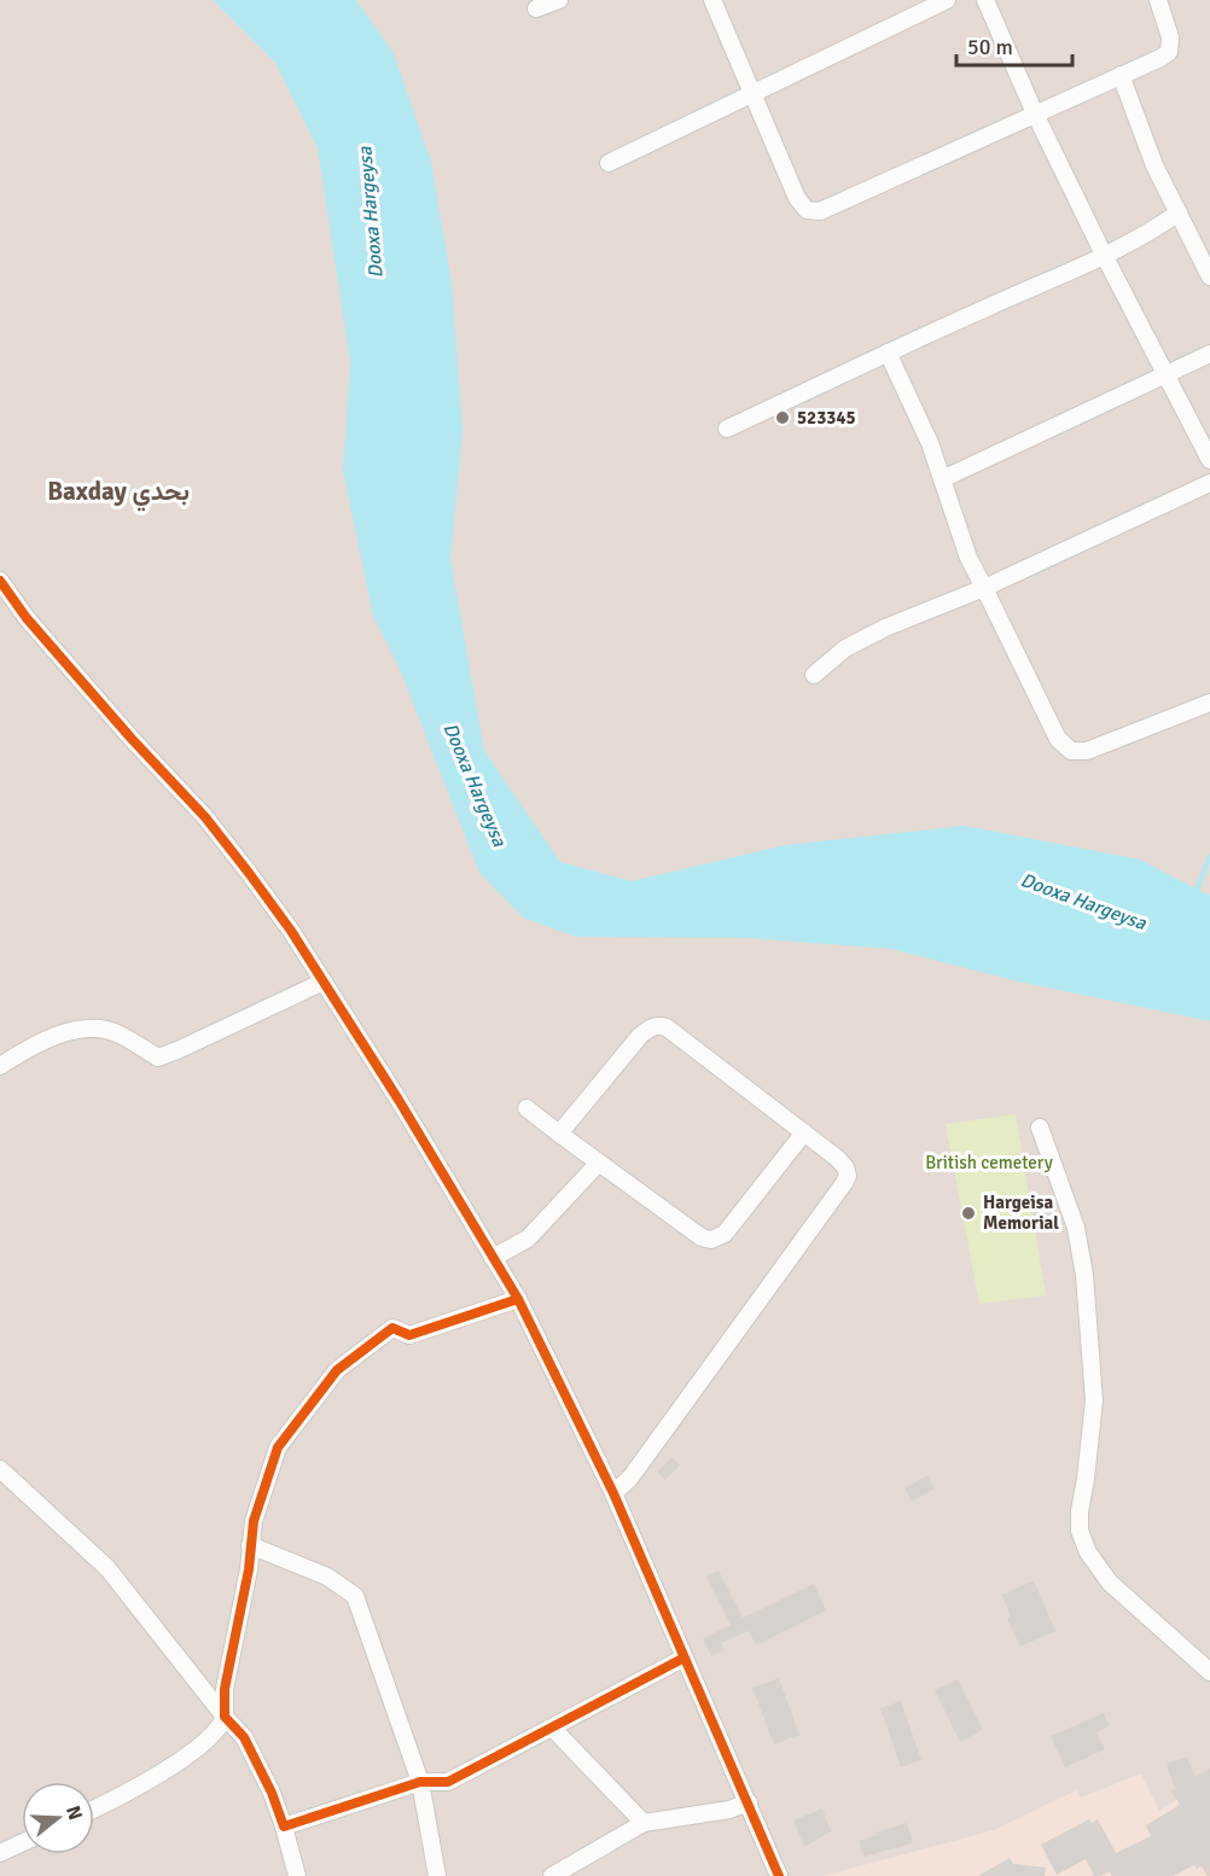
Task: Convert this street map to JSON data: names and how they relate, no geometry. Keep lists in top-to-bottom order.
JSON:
{
  "districts": ["Baxday بحدي"],
  "water": ["Dooxa Hargeysa"],
  "parks": ["British cemetery"],
  "places": ["523345", "Hargeisa Memorial"],
  "scale_bar": "50 m",
  "north": "right"
}
